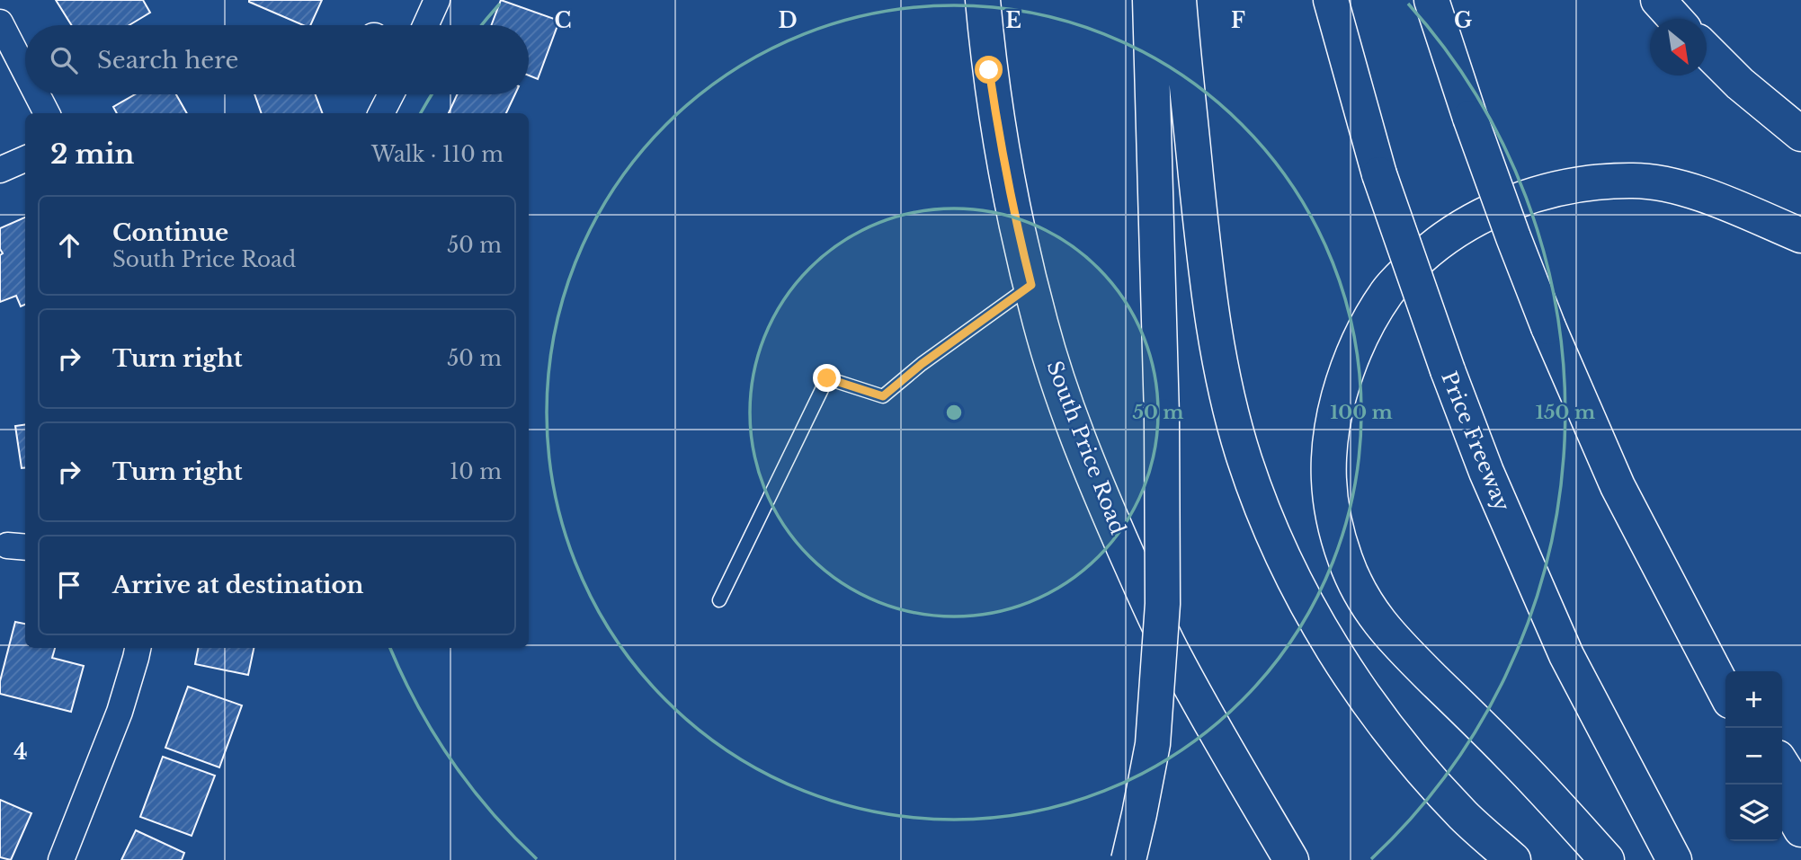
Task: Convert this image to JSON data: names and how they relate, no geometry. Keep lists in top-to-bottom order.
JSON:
{
  "streets": {
    "main road": ["Price Freeway", "South Price Road"]
  },
  "north": "bottom right",
  "page": {
    "search": "Search here",
    "heading": ["2 min", "Walk · 110 m"],
    "list": [
      ["Continue", "South Price Road", "50 m"],
      ["Turn right", "50 m"],
      ["Turn right", "10 m"],
      "Arrive at destination"
    ],
    "map_buttons": ["+", "−"]
  },
  "grid": {
    "columns": [
      "C",
      "D",
      "E",
      "F",
      "G"
    ],
    "rows": ["4"]
  },
  "rings": ["50 m", "100 m", "150 m"]
}
